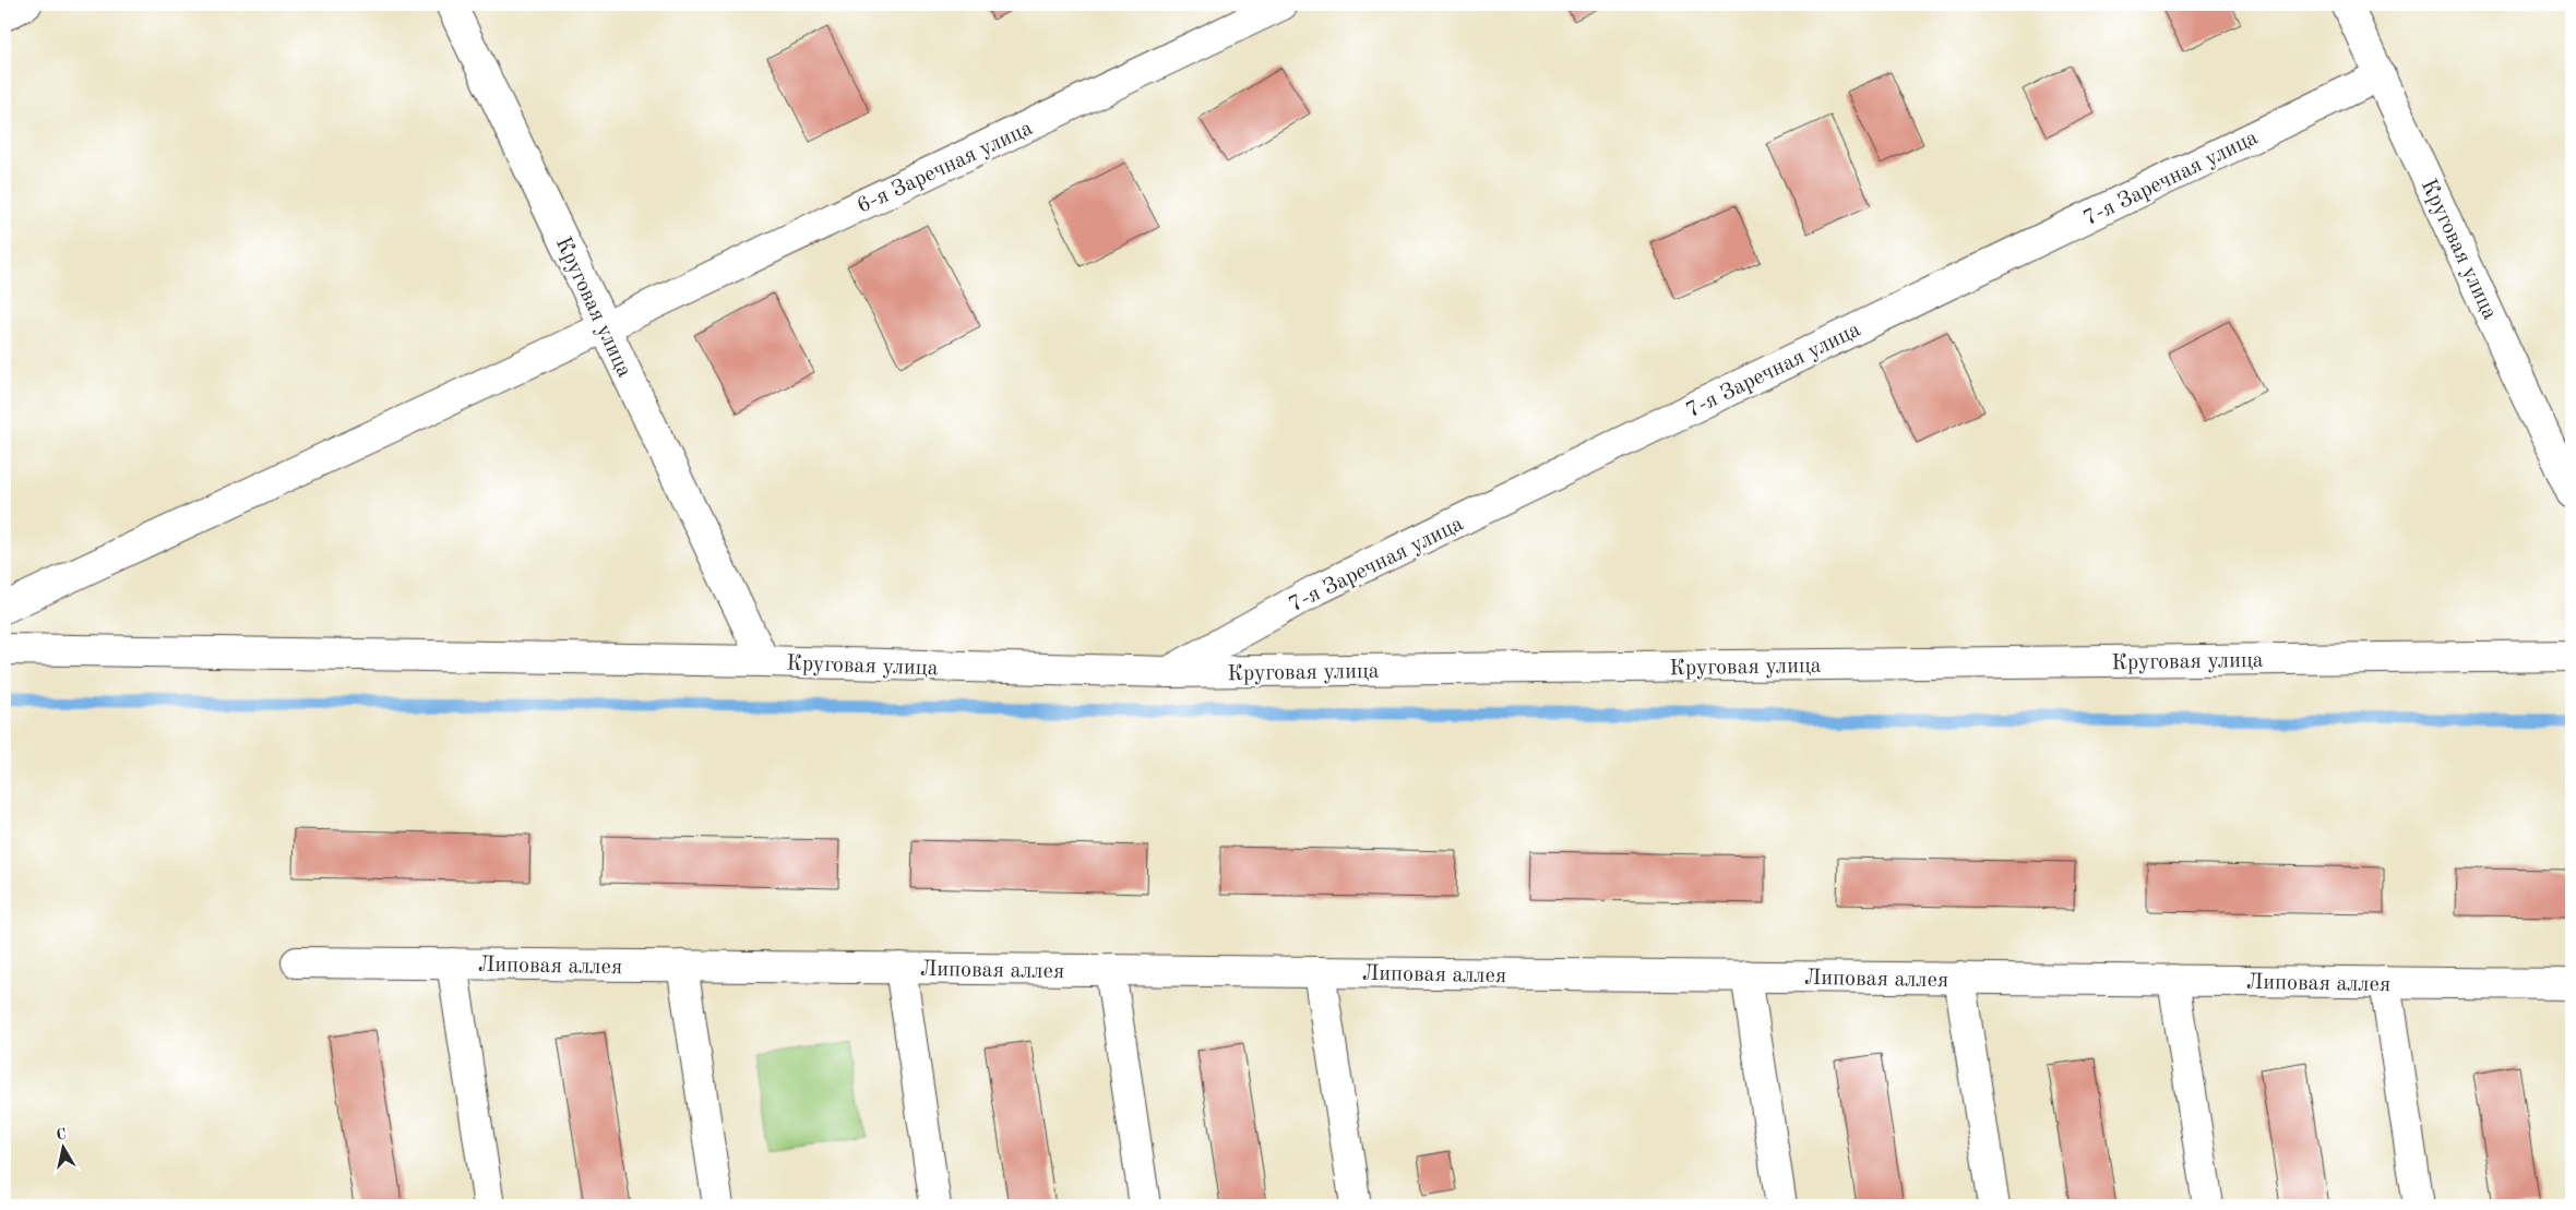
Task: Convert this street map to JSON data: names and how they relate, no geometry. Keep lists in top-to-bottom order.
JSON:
{
  "streets": {
    "street": [
      "6-я Заречная улица",
      "7-я Заречная улица",
      "Круговая улица",
      "Липовая аллея"
    ]
  },
  "crossings": [
    ["6-я Заречная улица", "Круговая улица"],
    ["7-я Заречная улица", "Круговая улица"]
  ],
  "north": "top"
}
